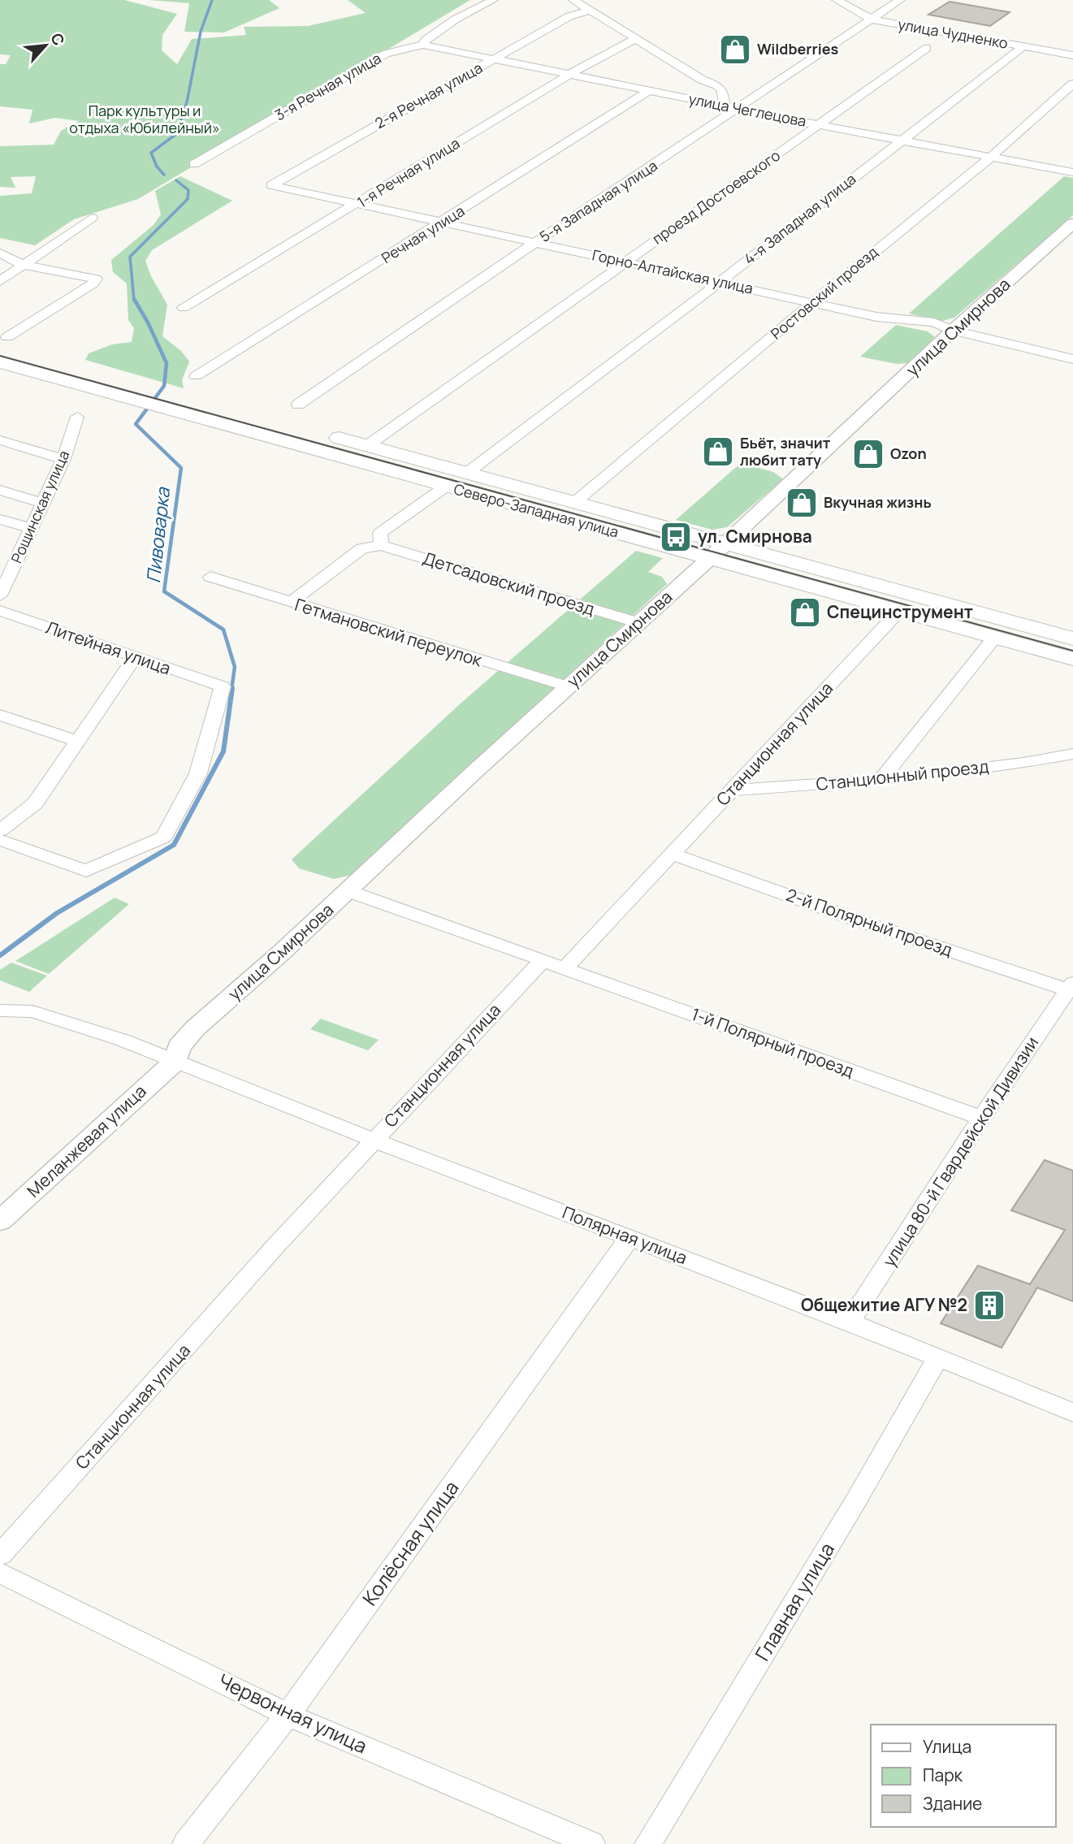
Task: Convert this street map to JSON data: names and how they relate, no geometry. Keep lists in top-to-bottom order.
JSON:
{
  "streets": {
    "main road": ["Северо-Западная улица"],
    "street": [
      "улица Чудненко",
      "3-я Речная улица",
      "2-я Речная улица",
      "улица Чеглецова",
      "1-я Речная улица",
      "проезд Достоевского",
      "5-я Западная улица",
      "4-я Западная улица",
      "Речная улица",
      "Горно-Алтайская улица",
      "Ростовский проезд",
      "улица Смирнова",
      "Рощинская улица",
      "Детсадовский проезд",
      "Гетмановский переулок",
      "Литейная улица",
      "Станционная улица",
      "Станционный проезд",
      "2-й Полярный проезд",
      "1-й Полярный проезд",
      "Меланжевая улица",
      "улица 80-й Гвардейской Дивизии",
      "Полярная улица",
      "Колёсная улица",
      "Главная улица",
      "Червонная улица"
    ]
  },
  "crossings": [
    ["улица Чудненко", "5-я Западная улица"],
    ["улица Чудненко", "4-я Западная улица"],
    ["3-я Речная улица", "улица Чеглецова"],
    ["2-я Речная улица", "улица Чеглецова"],
    ["2-я Речная улица", "Горно-Алтайская улица"],
    ["улица Чеглецова", "1-я Речная улица"],
    ["улица Чеглецова", "проезд Достоевского"],
    ["улица Чеглецова", "5-я Западная улица"],
    ["улица Чеглецова", "4-я Западная улица"],
    ["улица Чеглецова", "Речная улица"],
    ["улица Чеглецова", "Ростовский проезд"],
    ["1-я Речная улица", "Горно-Алтайская улица"],
    ["проезд Достоевского", "Горно-Алтайская улица"],
    ["проезд Достоевского", "Северо-Западная улица"],
    ["5-я Западная улица", "Горно-Алтайская улица"],
    ["4-я Западная улица", "Горно-Алтайская улица"],
    ["4-я Западная улица", "Северо-Западная улица"],
    ["Речная улица", "Горно-Алтайская улица"],
    ["Горно-Алтайская улица", "Ростовский проезд"],
    ["Горно-Алтайская улица", "улица Смирнова"],
    ["Ростовский проезд", "Северо-Западная улица"],
    ["улица Смирнова", "Северо-Западная улица"],
    ["улица Смирнова", "Детсадовский проезд"],
    ["улица Смирнова", "Гетмановский переулок"],
    ["улица Смирнова", "Меланжевая улица"],
    ["улица Смирнова", "Полярная улица"],
    ["Северо-Западная улица", "Станционная улица"],
    ["Станционная улица", "Станционный проезд"],
    ["Станционная улица", "2-й Полярный проезд"],
    ["Станционная улица", "1-й Полярный проезд"],
    ["Станционная улица", "Полярная улица"],
    ["2-й Полярный проезд", "улица 80-й Гвардейской Дивизии"],
    ["1-й Полярный проезд", "улица 80-й Гвардейской Дивизии"],
    ["Меланжевая улица", "Полярная улица"],
    ["улица 80-й Гвардейской Дивизии", "Полярная улица"],
    ["Полярная улица", "Колёсная улица"],
    ["Полярная улица", "Главная улица"],
    ["Колёсная улица", "Червонная улица"]
  ],
  "water": ["Пивоварка"],
  "parks": ["Парк культуры и отдыха «Юбилейный»"],
  "places": {
    "shop": [
      "Wildberries",
      "Бьёт, значит любит тату",
      "Ozon",
      "Вкучная жизнь",
      "Специнструмент"
    ],
    "bus stop": ["ул. Смирнова"],
    "building": ["Общежитие АГУ №2"]
  },
  "legend": ["Улица", "Парк", "Здание"],
  "north": "top right"
}
